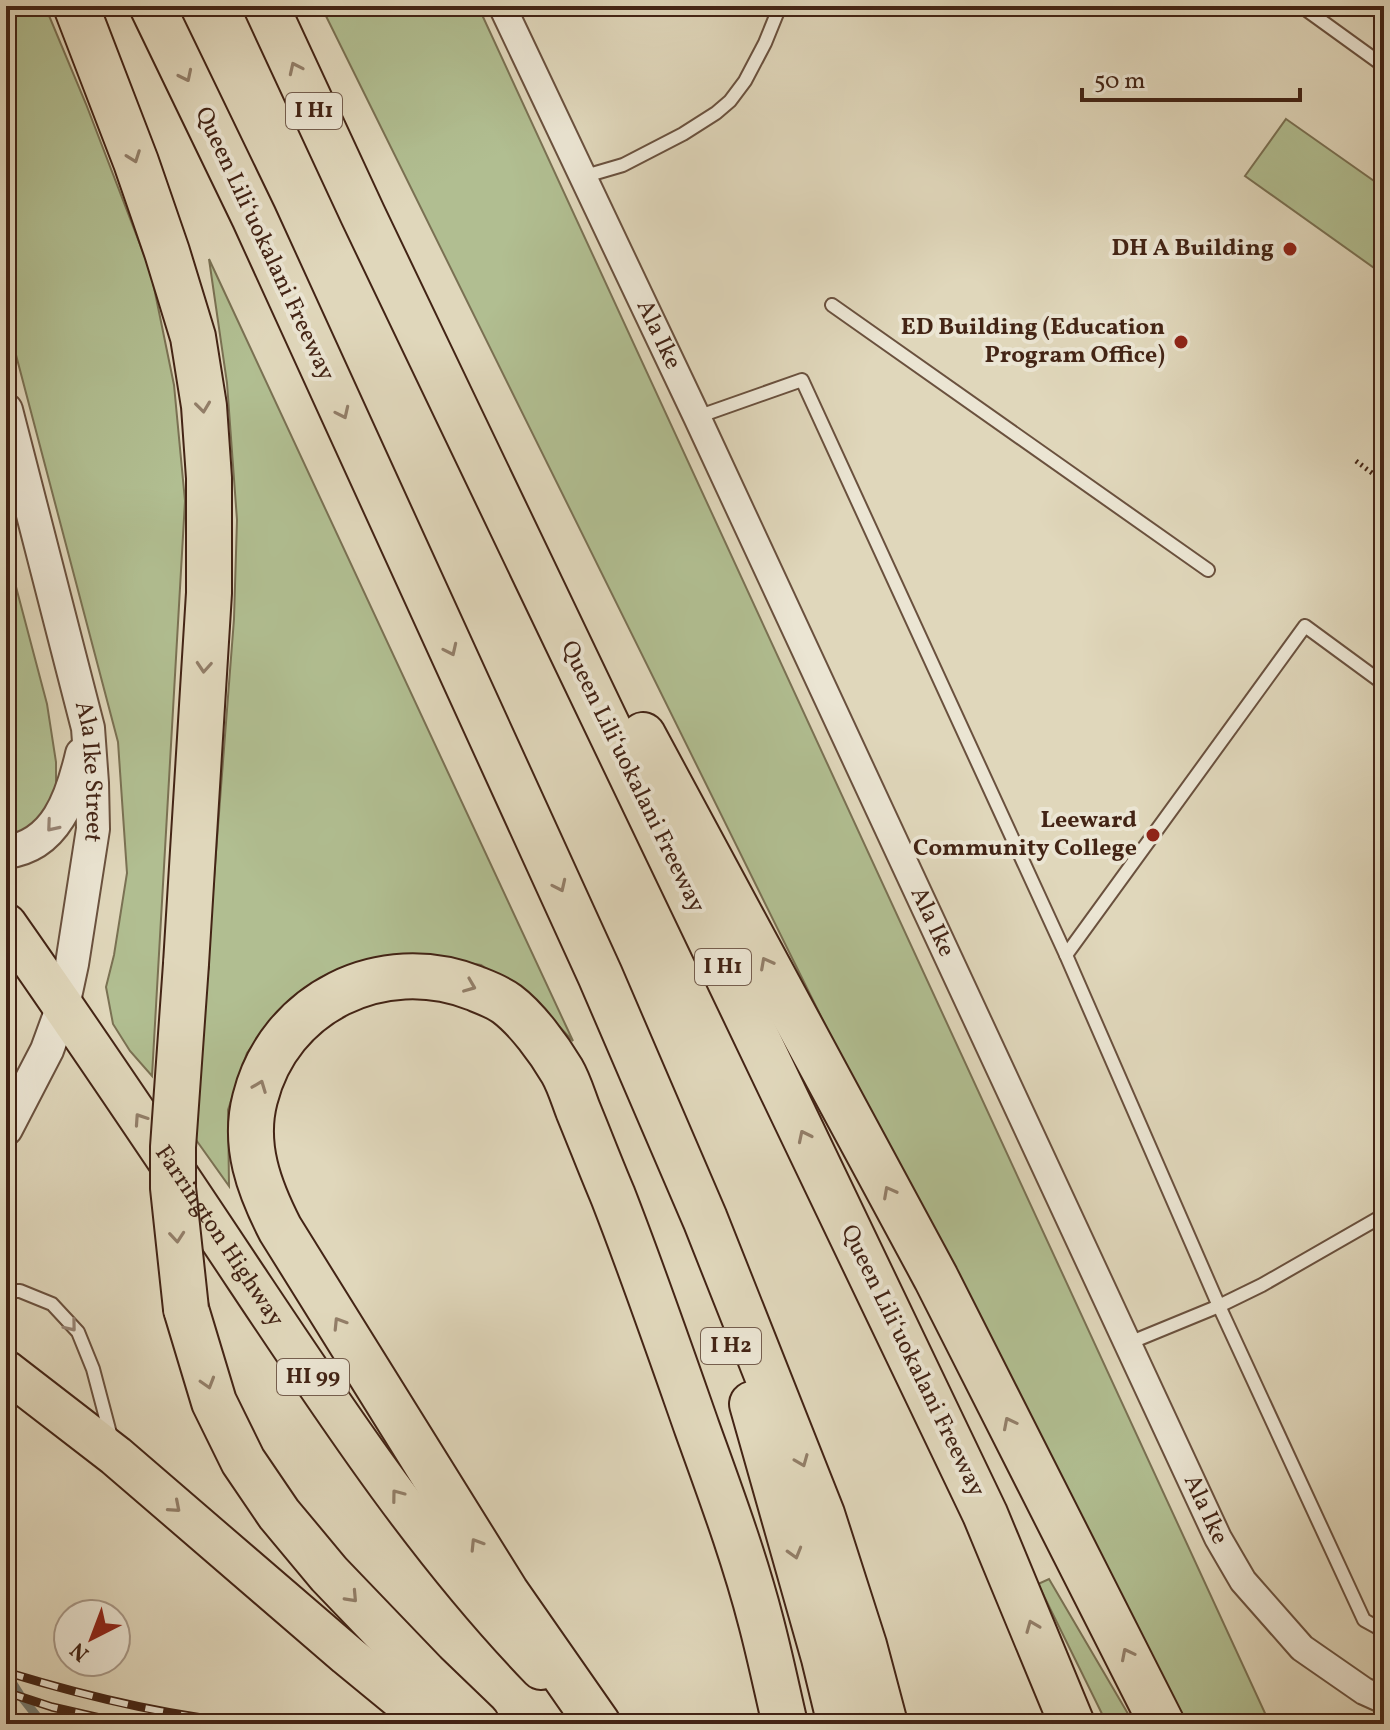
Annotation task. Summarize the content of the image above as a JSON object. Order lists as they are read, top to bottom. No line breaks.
{"streets":{"highway":["I H1","Queen Liliʻuokalani Freeway","I H2"],"main road":["Farrington Highway","HI 99"],"street":["Ala Ike","Ala Ike Street"]},"crossings":[["Queen Liliʻuokalani Freeway","I H2"],["Ala Ike Street","Farrington Highway"]],"places":["DH A Building","ED Building (Education Program Office)","Leeward Community College"],"scale_bar":"50 m","north":"bottom left"}
